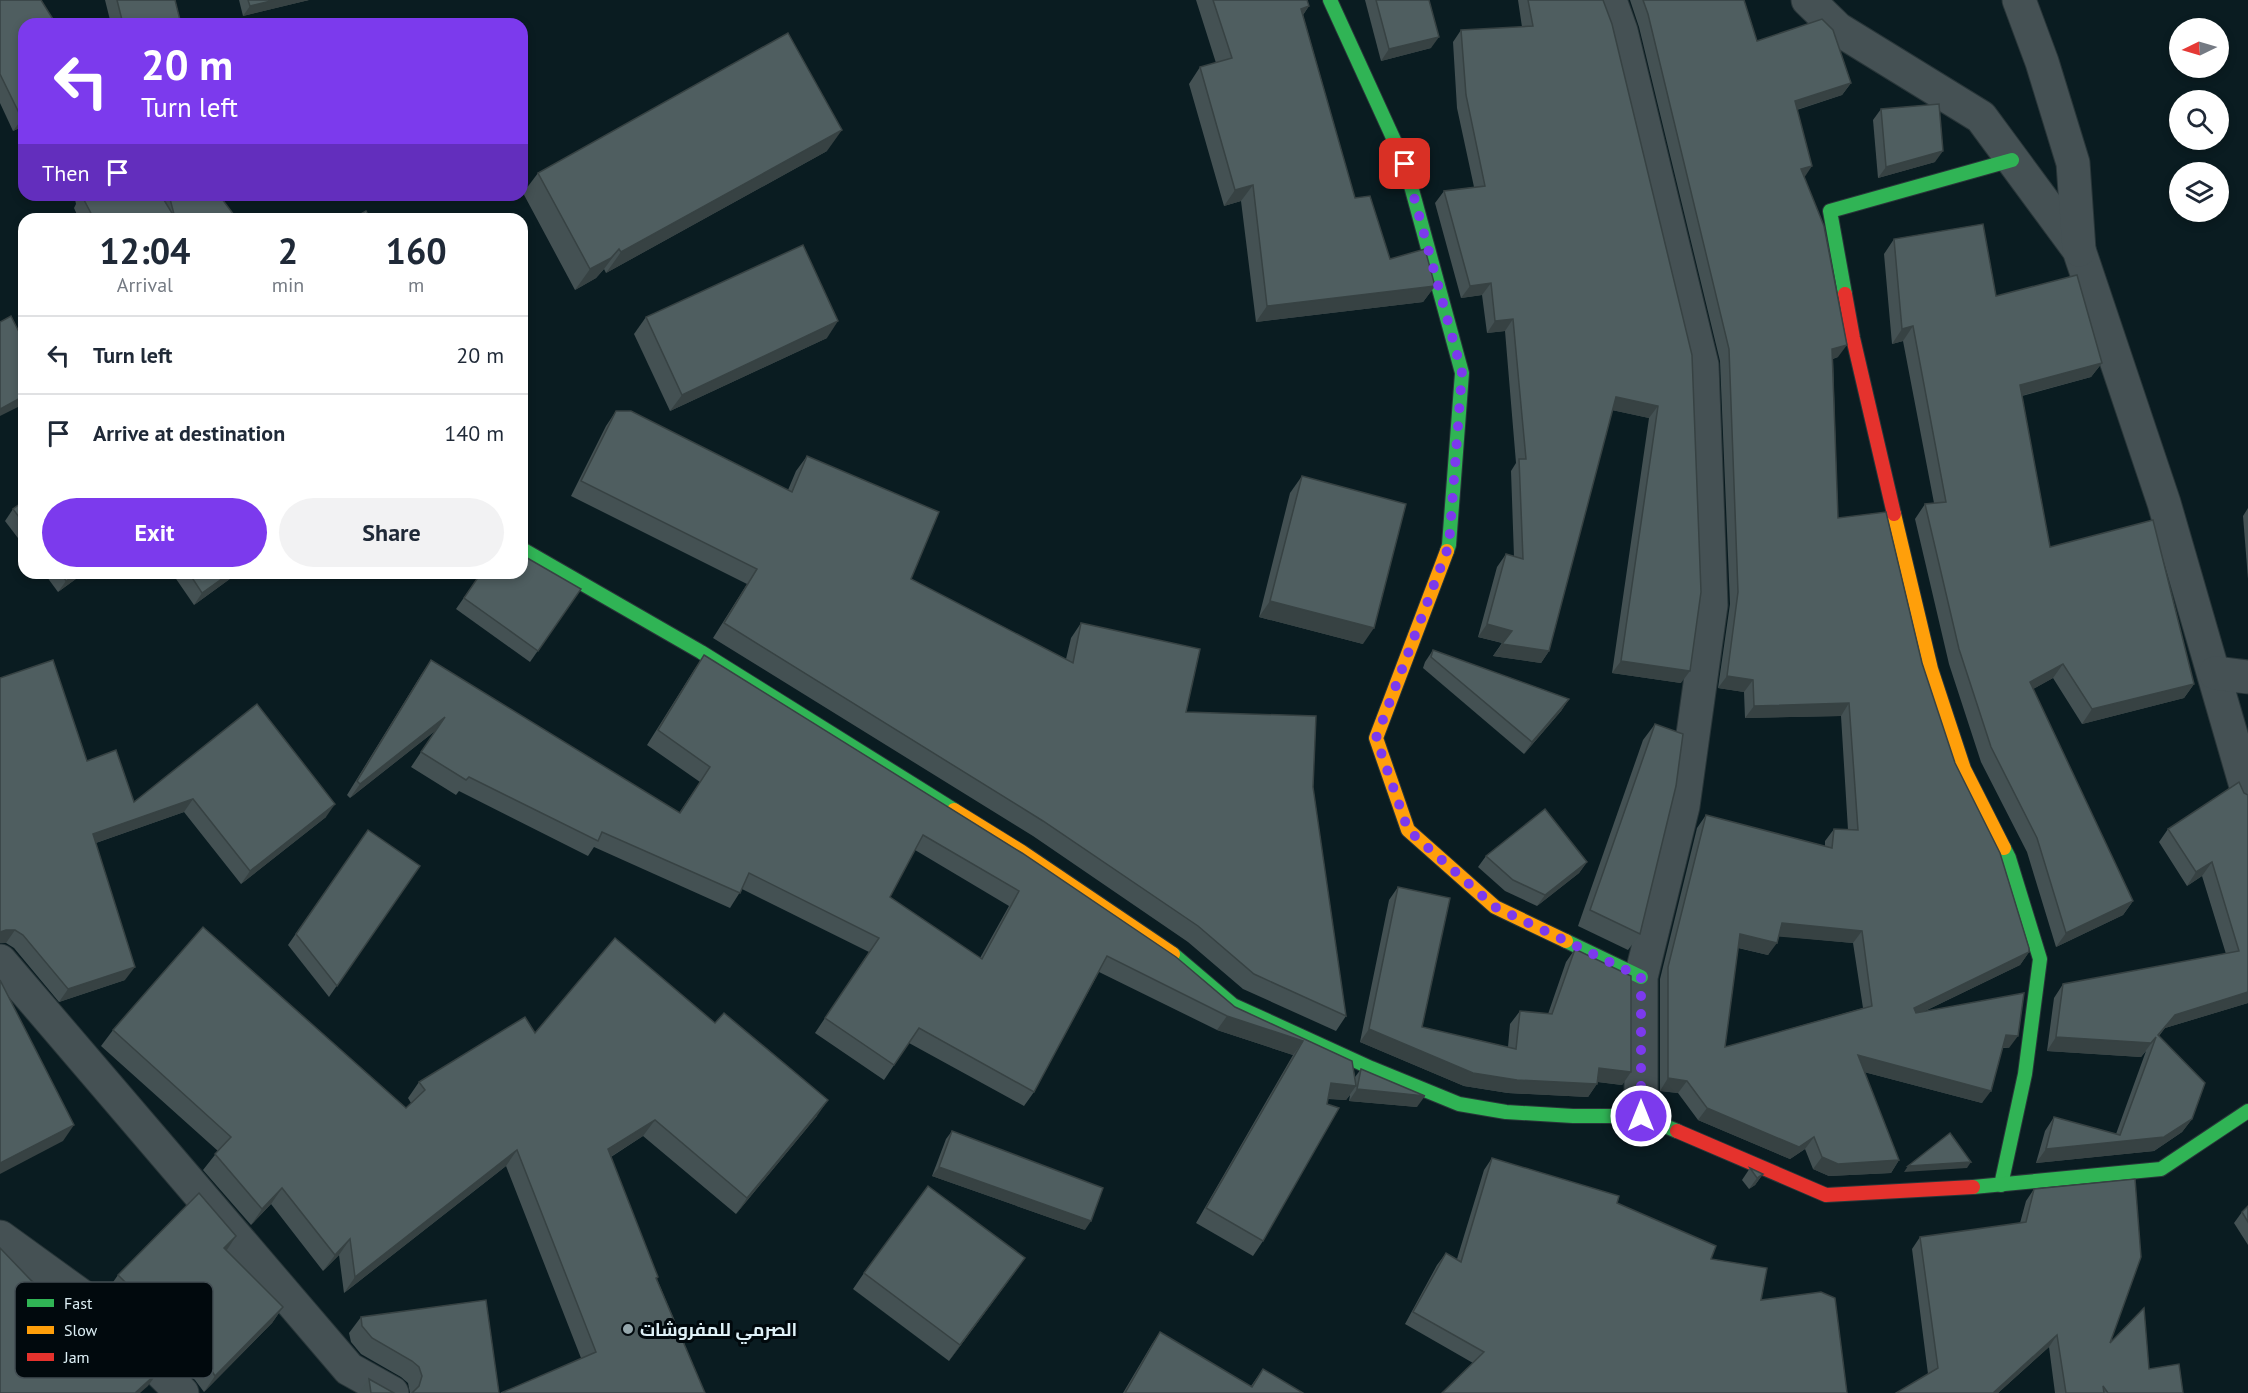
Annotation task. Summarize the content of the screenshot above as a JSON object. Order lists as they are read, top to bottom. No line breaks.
{"places":["الصرمي للمفروشات"],"legend":["Fast","Slow","Jam"],"north":"left","page":{"turn":["20 m","Turn left"],"then":"Then","eta":["12:04","Arrival","2","min","160","m"],"list":[{"name":"Turn left","value":"20 m"},{"name":"Arrive at destination","value":"140 m"}],"buttons":["Exit","Share"]}}
